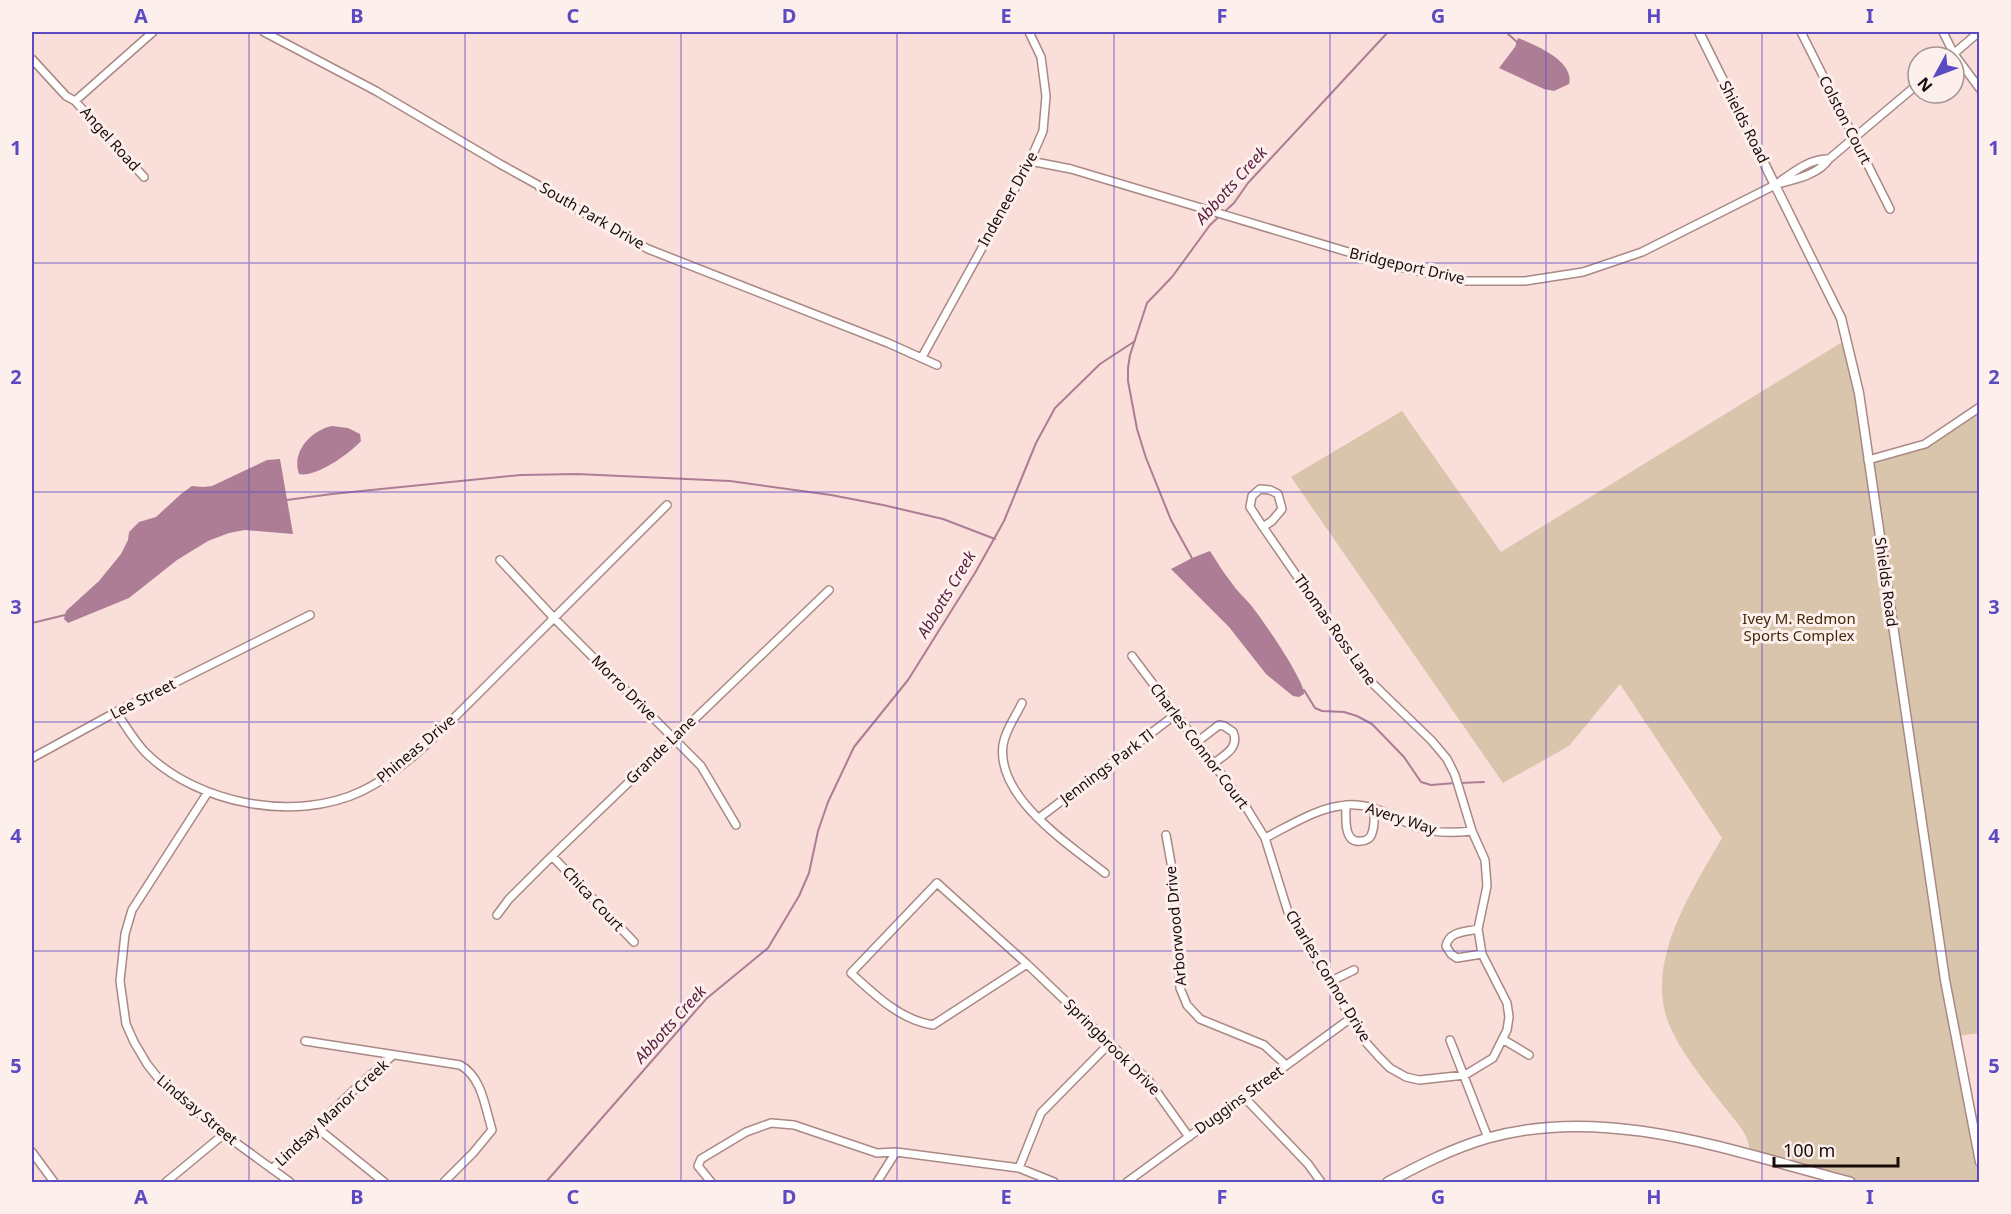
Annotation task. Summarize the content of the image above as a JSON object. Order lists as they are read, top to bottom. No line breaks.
{"streets":{"street":["Colston Court","Shields Road","Angel Road","Indeneer Drive","South Park Drive","Bridgeport Drive","Thomas Ross Lane","Morro Drive","Lee Street","Charles Connor Court","Phineas Drive","Grande Lane","Jennings Park Tl","Avery Way","Chica Court","Arborwood Drive","Charles Connor Drive","Springbrook Drive","Duggins Street","Lindsay Street","Lindsay Manor Creek"]},"crossings":[["Colston Court","Bridgeport Drive"],["Shields Road","Bridgeport Drive"],["Indeneer Drive","South Park Drive"],["Indeneer Drive","Bridgeport Drive"],["Thomas Ross Lane","Avery Way"],["Morro Drive","Phineas Drive"],["Morro Drive","Grande Lane"],["Lee Street","Phineas Drive"],["Charles Connor Court","Jennings Park Tl"],["Charles Connor Court","Avery Way"],["Charles Connor Court","Charles Connor Drive"],["Phineas Drive","Lindsay Street"],["Grande Lane","Chica Court"],["Avery Way","Charles Connor Drive"],["Arborwood Drive","Duggins Street"],["Charles Connor Drive","Duggins Street"],["Springbrook Drive","Duggins Street"],["Lindsay Street","Lindsay Manor Creek"]],"water":["Abbotts Creek"],"parks":["Ivey M. Redmon Sports Complex"],"scale_bar":"100 m","north":"bottom left","grid":{"columns":["A","B","C","D","E","F","G","H","I"],"rows":["1","2","3","4","5"]}}
